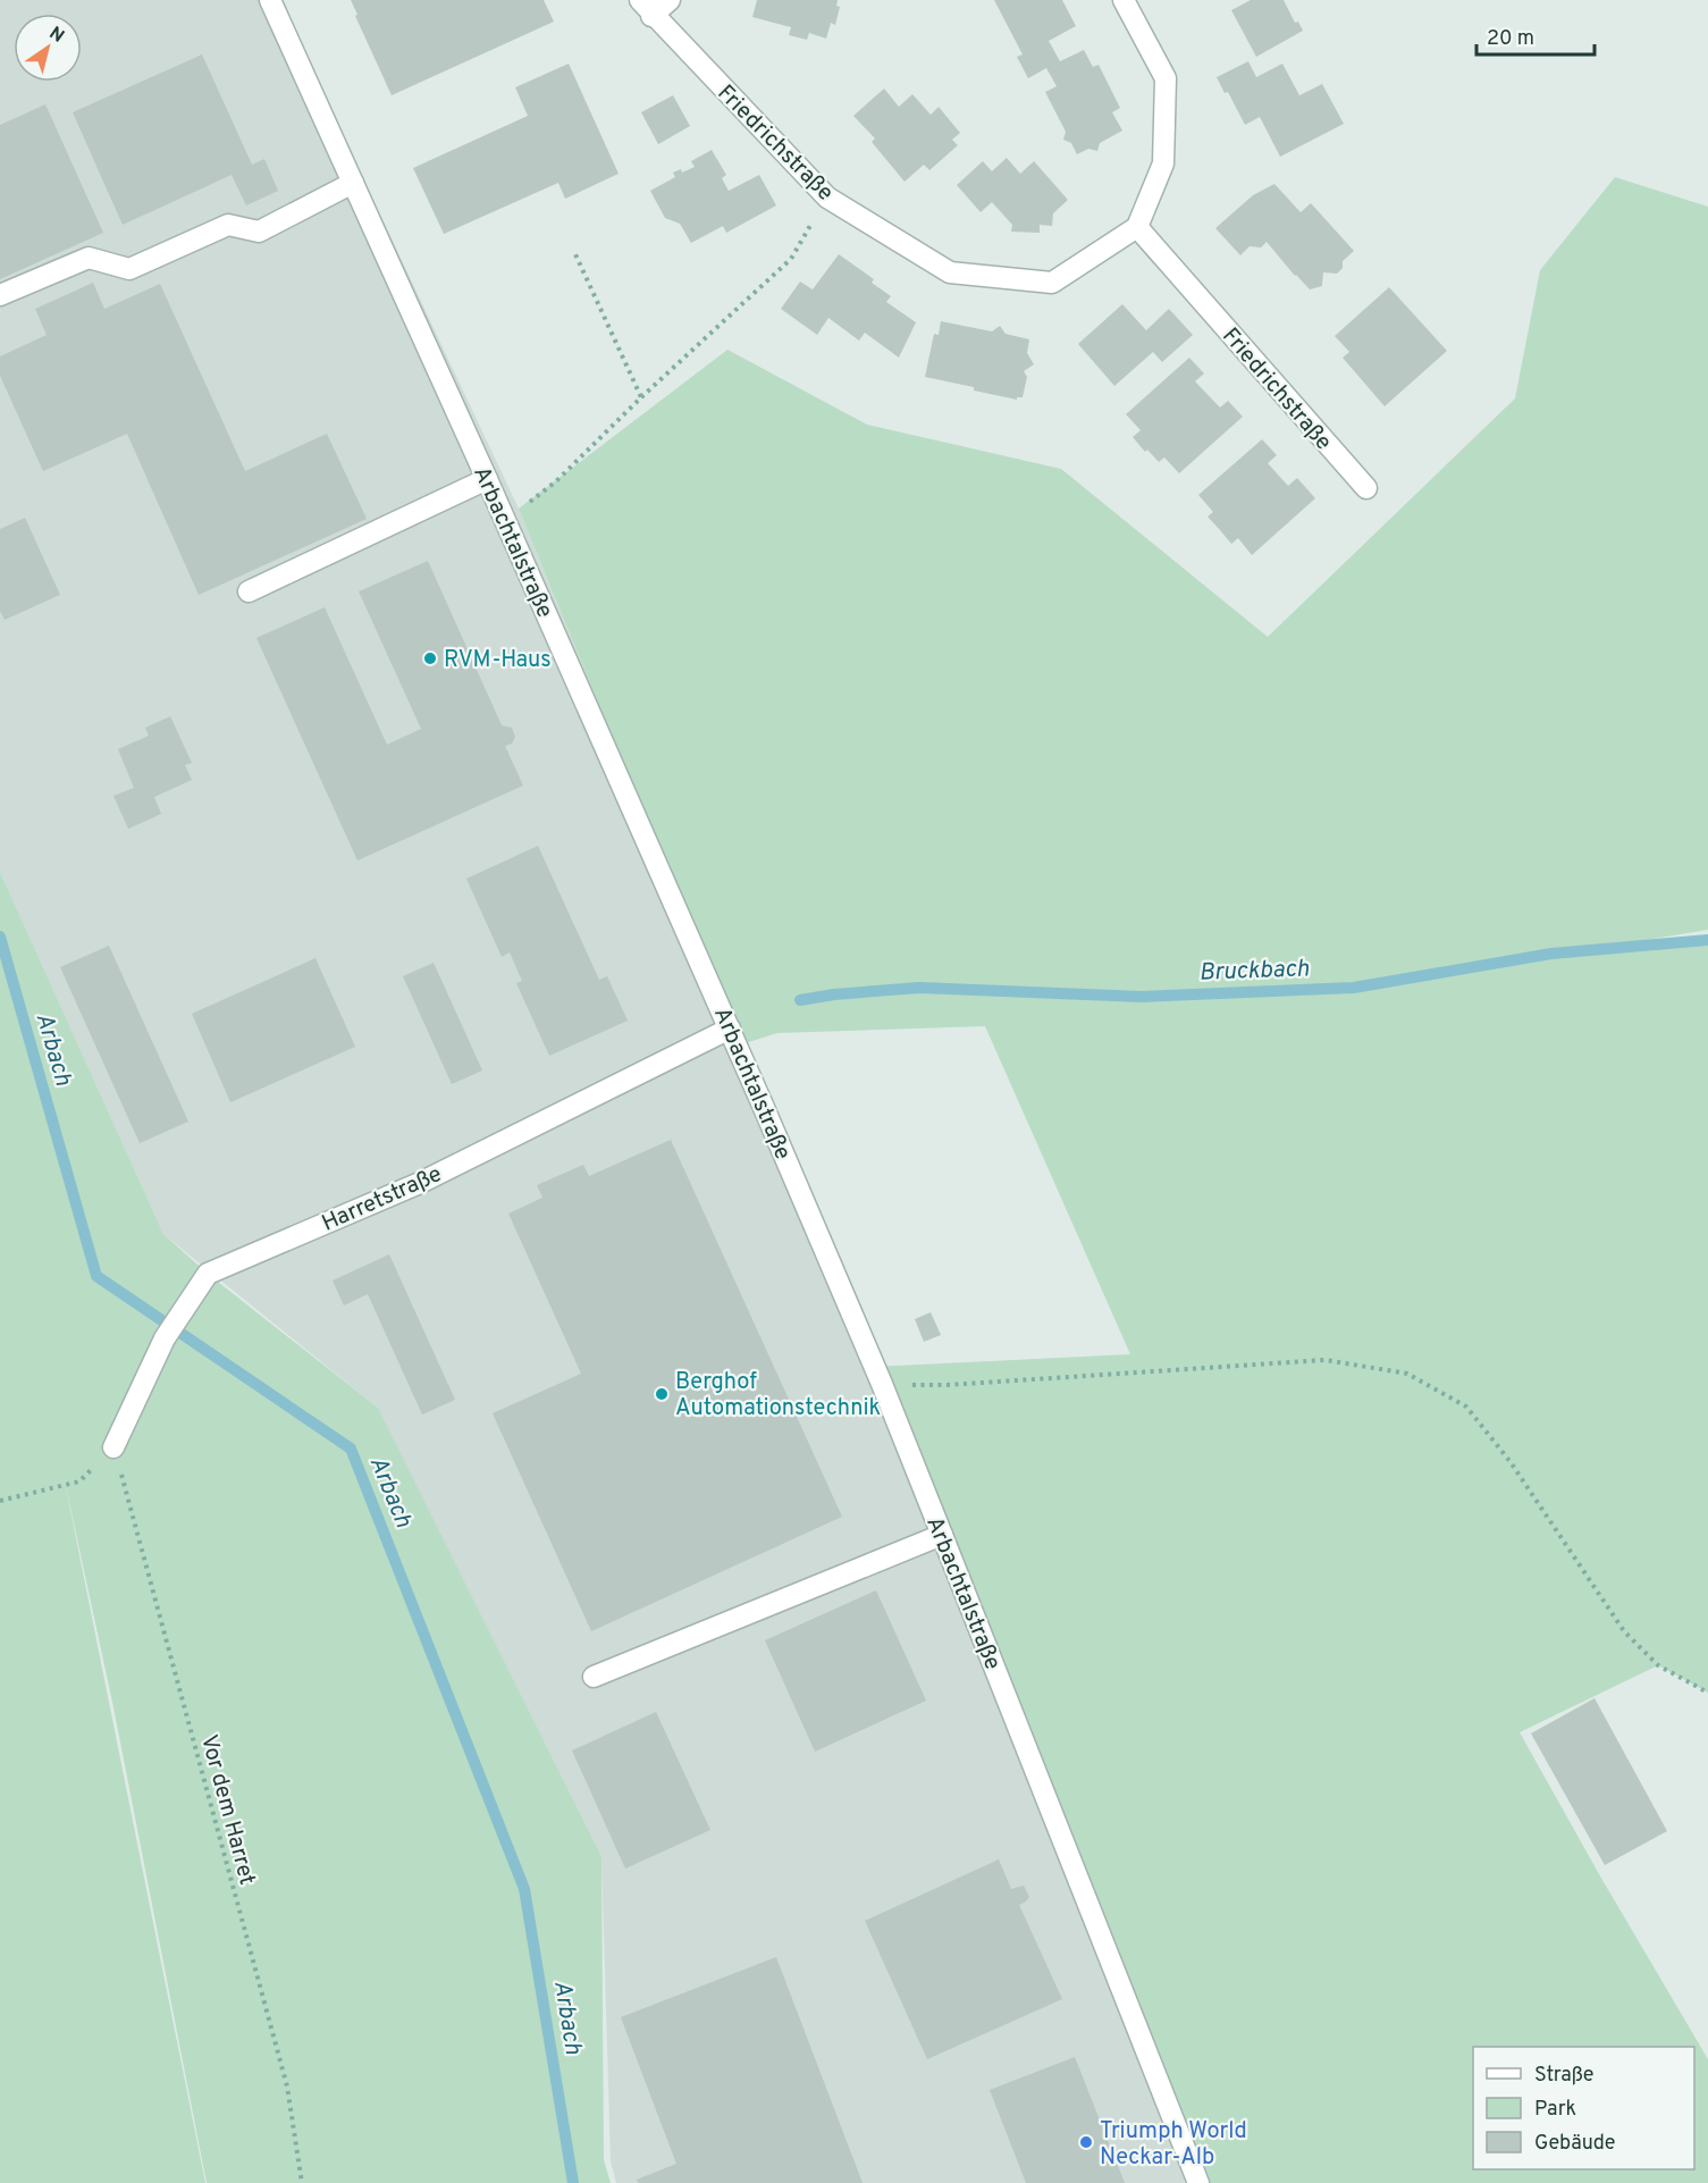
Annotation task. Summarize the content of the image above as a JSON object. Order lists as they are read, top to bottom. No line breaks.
{"streets":{"street":["Friedrichstraße","Arbachtalstraße","Harretstraße"],"path":["Vor dem Harret"]},"crossings":[["Arbachtalstraße","Harretstraße"],["Harretstraße","Vor dem Harret"]],"water":["Bruckbach","Arbach"],"places":["RVM-Haus","Berghof Automationstechnik","Triumph World Neckar-Alb"],"legend":["Straße","Park","Gebäude"],"scale_bar":"20 m","north":"top right"}
